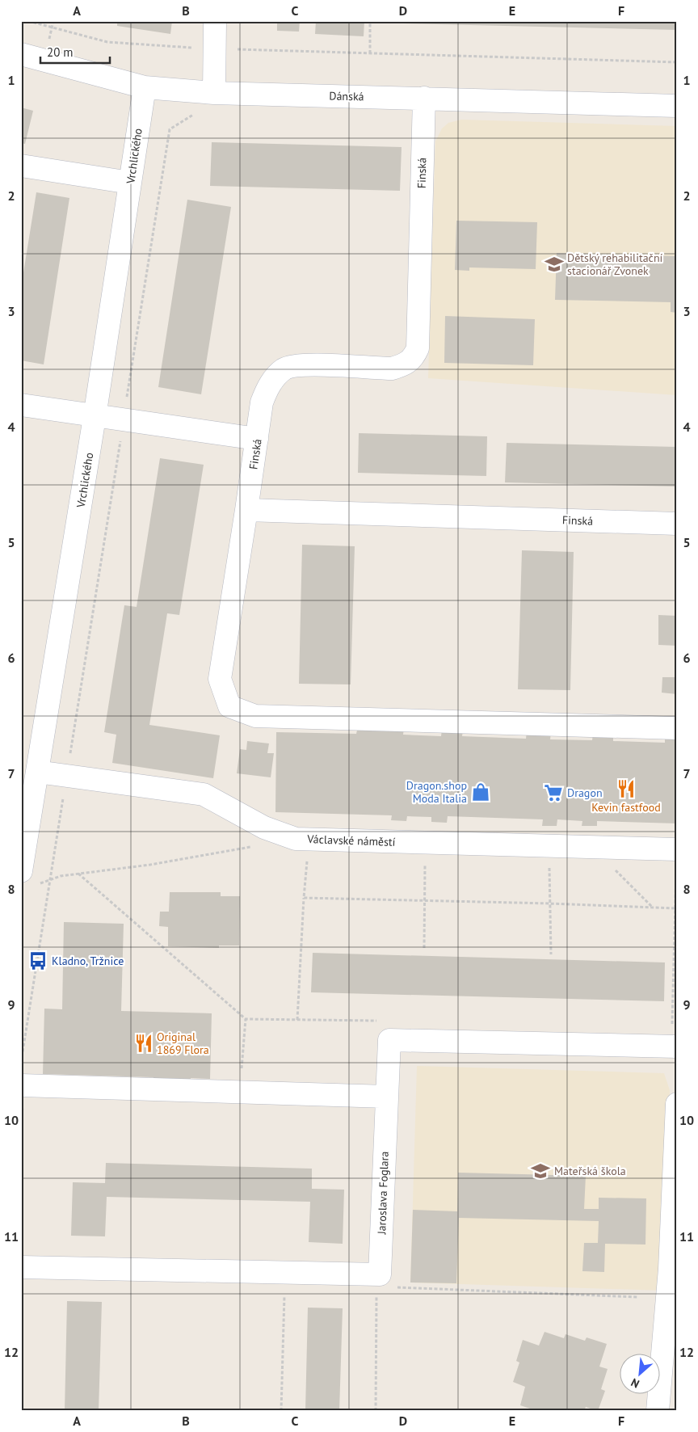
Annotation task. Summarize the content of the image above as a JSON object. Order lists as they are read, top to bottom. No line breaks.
{"streets":{"street":["Dánská","Vrchlického","Finská","Václavské náměstí","Jaroslava Foglara"]},"crossings":[["Dánská","Vrchlického"],["Dánská","Finská"],["Vrchlického","Václavské náměstí"]],"places":{"school or university":["Dětský rehabilitační stacionář Zvonek","Mateřská škola"],"restaurant":["Kevin fastfood","Original 1869 Flora"],"shop":["Dragon.shop Moda Italia"],"supermarket":["Dragon"],"bus stop":["Kladno, Tržnice"]},"scale_bar":"20 m","north":"bottom left","grid":{"columns":["A","B","C","D","E","F"],"rows":["1","2","3","4","5","6","7","8","9","10","11","12"]}}
